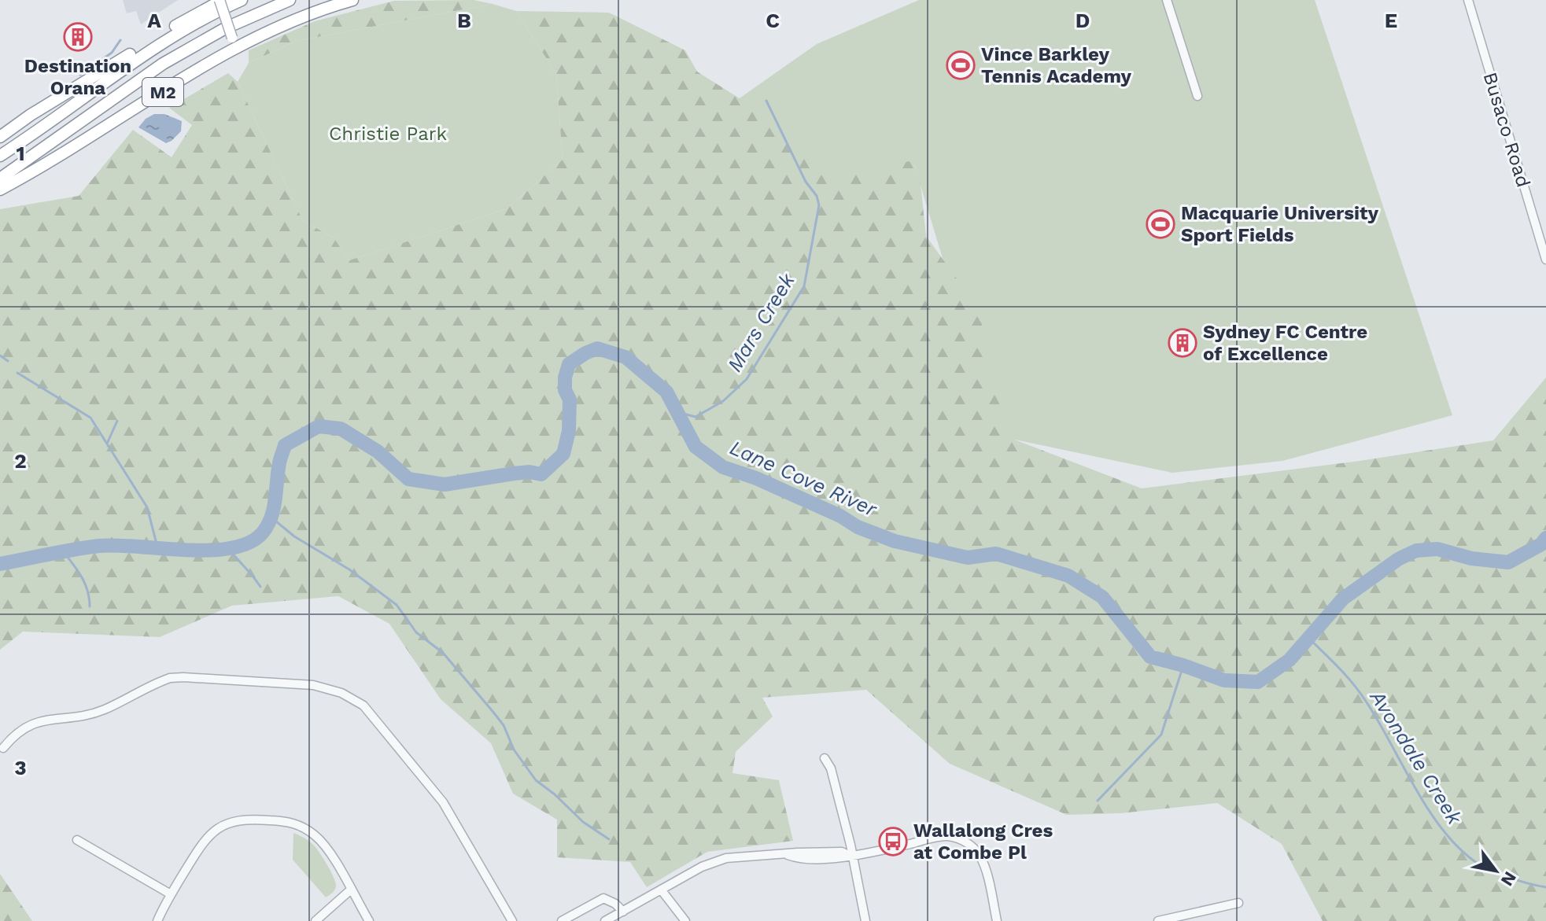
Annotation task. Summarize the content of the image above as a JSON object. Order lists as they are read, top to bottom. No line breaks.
{"streets":{"highway":["M2"],"street":["Busaco Road"]},"water":["Mars Creek","Lane Cove River","Avondale Creek"],"parks":["Christie Park"],"places":{"building":["Destination Orana","Sydney FC Centre of Excellence"],"sports":["Vince Barkley Tennis Academy","Macquarie University Sport Fields"],"bus stop":["Wallalong Cres at Combe Pl"]},"north":"bottom right","grid":{"columns":["A","B","C","D","E"],"rows":["1","2","3"]}}
